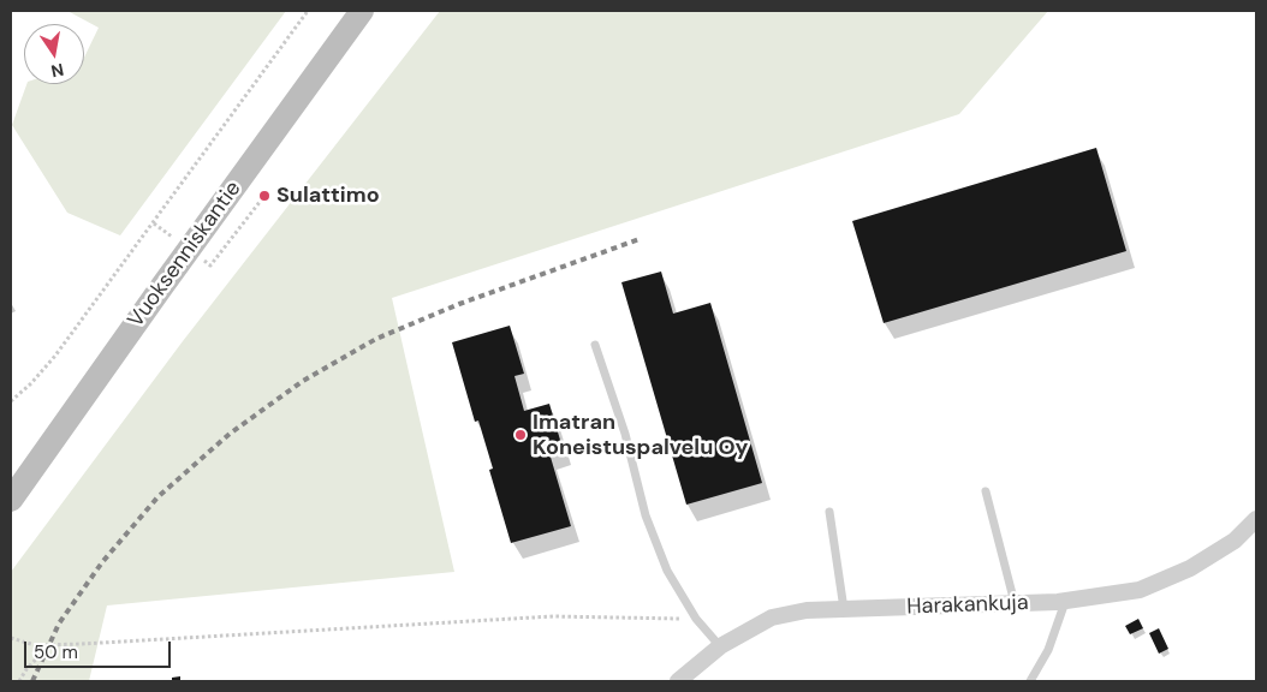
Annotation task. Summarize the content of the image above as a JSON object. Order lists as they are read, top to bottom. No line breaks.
{"streets":{"street":["Vuoksenniskantie","Harakankuja"]},"places":["Sulattimo","Imatran Koneistuspalvelu Oy"],"scale_bar":"50 m","north":"bottom"}
